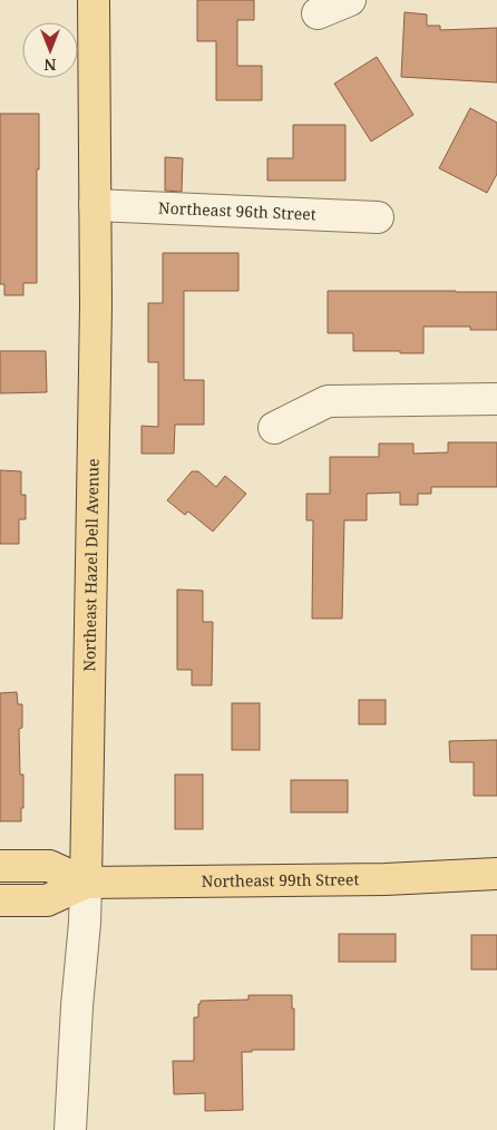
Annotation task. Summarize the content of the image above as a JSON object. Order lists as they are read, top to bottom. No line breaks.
{"streets":{"main road":["Northeast Hazel Dell Avenue","Northeast 99th Street"],"street":["Northeast 96th Street"]},"crossings":[["Northeast 96th Street","Northeast Hazel Dell Avenue"],["Northeast Hazel Dell Avenue","Northeast 99th Street"]],"north":"bottom"}
